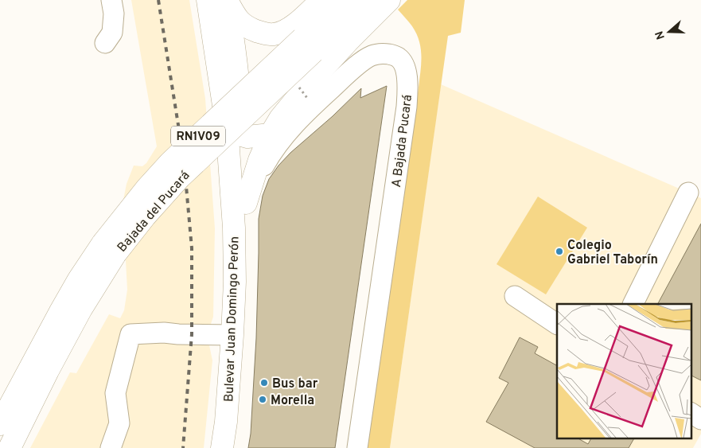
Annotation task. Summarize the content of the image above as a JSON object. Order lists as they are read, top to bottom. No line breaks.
{"streets":{"main road":["RN1V09","Bajada del Pucará","Bulevar Juan Domingo Perón"],"lane":["A Bajada Pucará"]},"crossings":[["A Bajada Pucará","Bulevar Juan Domingo Perón"]],"places":["Colegio Gabriel Taborín","Bus bar","Morella"],"north":"left"}
